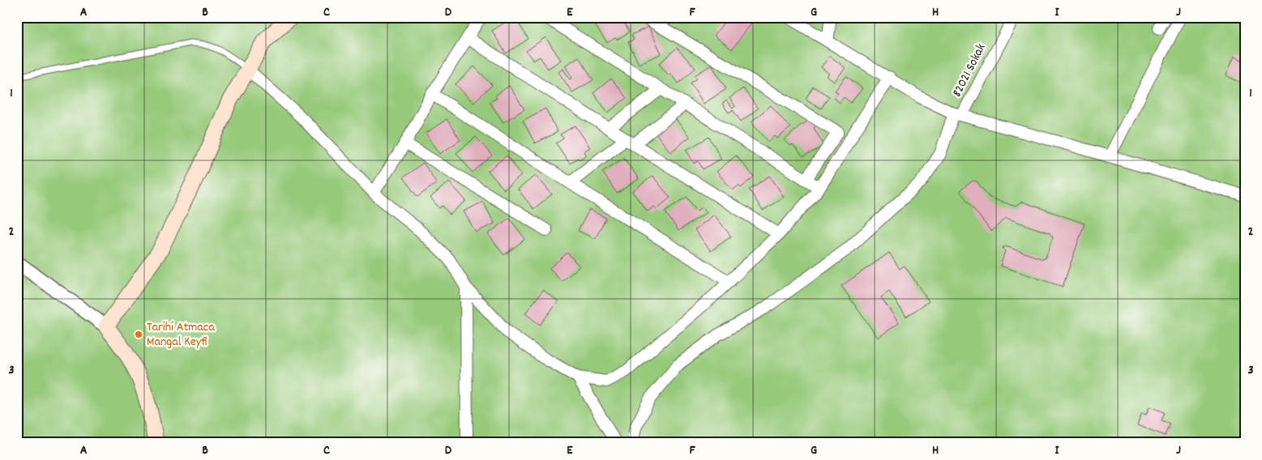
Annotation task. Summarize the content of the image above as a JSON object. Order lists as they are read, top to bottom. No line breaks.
{"streets":{"street":["82021 Sokak"]},"places":["Tarihi Atmaca Mangal Keyfi"],"grid":{"columns":["A","B","C","D","E","F","G","H","I","J"],"rows":["1","2","3"]}}
